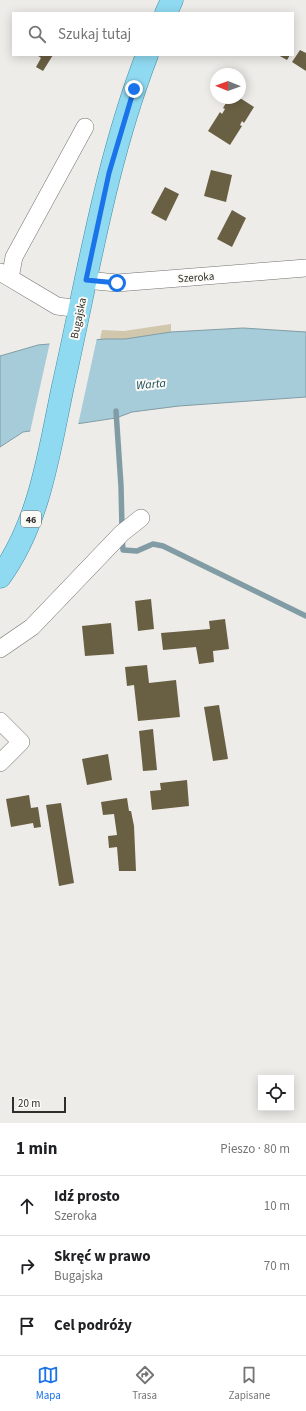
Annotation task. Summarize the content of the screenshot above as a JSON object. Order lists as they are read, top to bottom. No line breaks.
{"streets":{"main road":["Bugajska","46"],"street":["Szeroka"]},"crossings":[["Szeroka","Bugajska"]],"water":["Warta"],"scale_bar":"20 m","north":"left","page":{"search":"Szukaj tutaj","scale":"20 m","heading":["1 min","Pieszo · 80 m"],"list":[["Idź prosto","Szeroka","10 m"],["Skręć w prawo","Bugajska","70 m"],"Cel podróży"],"nav":["Mapa","Trasa","Zapisane"]}}
